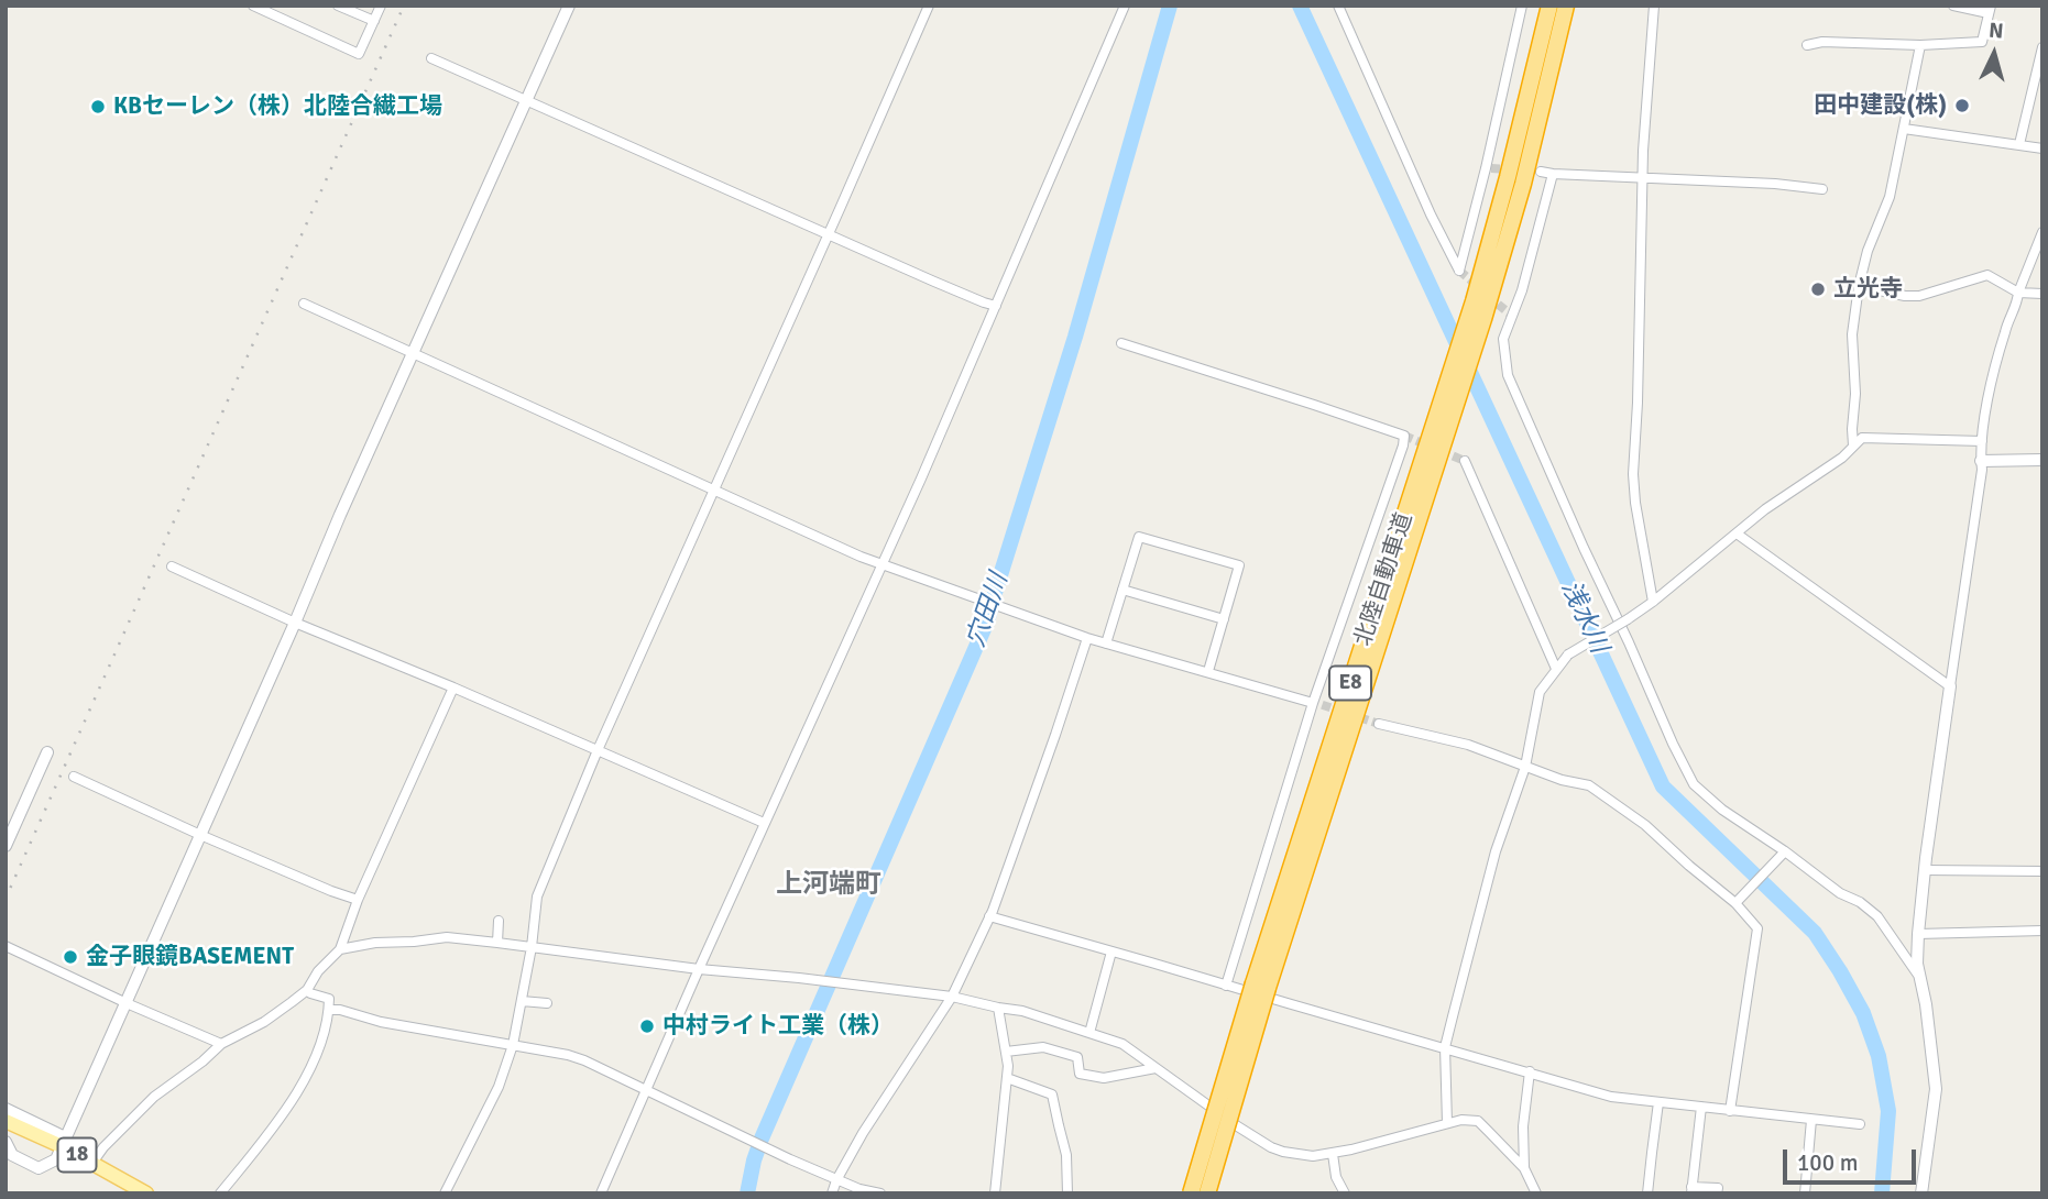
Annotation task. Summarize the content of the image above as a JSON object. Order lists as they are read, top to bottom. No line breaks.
{"streets":{"highway":["北陸自動車道","E8"],"main road":["18"]},"districts":["上河端町"],"water":["穴田川","浅水川"],"places":["田中建設(株)","KBセーレン（株）北陸合繊工場","立光寺","金子眼鏡BASEMENT","中村ライト工業（株）"],"scale_bar":"100 m","north":"top"}
